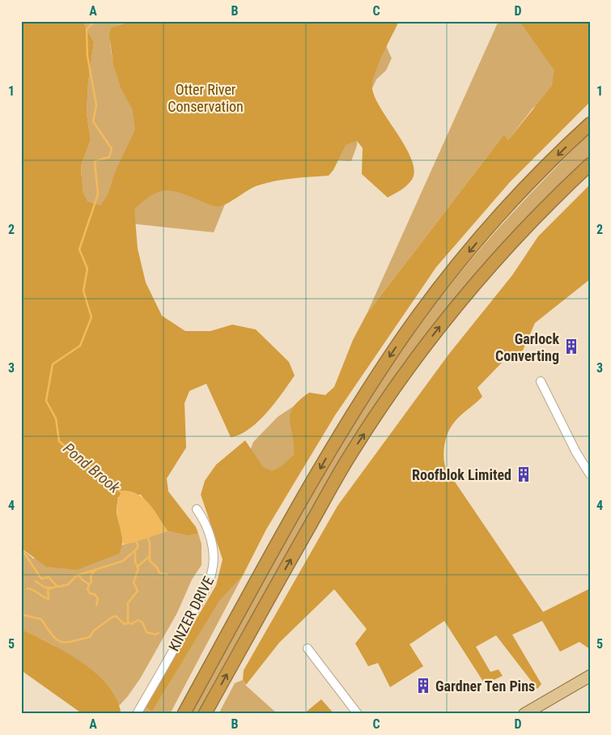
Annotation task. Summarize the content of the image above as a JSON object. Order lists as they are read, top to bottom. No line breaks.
{"streets":{"street":["KINZER DRIVE"]},"water":["Pond Brook"],"parks":["Otter River Conservation"],"places":{"building":["Garlock Converting","Roofblok Limited","Gardner Ten Pins"]},"grid":{"columns":["A","B","C","D"],"rows":["1","2","3","4","5"]}}
